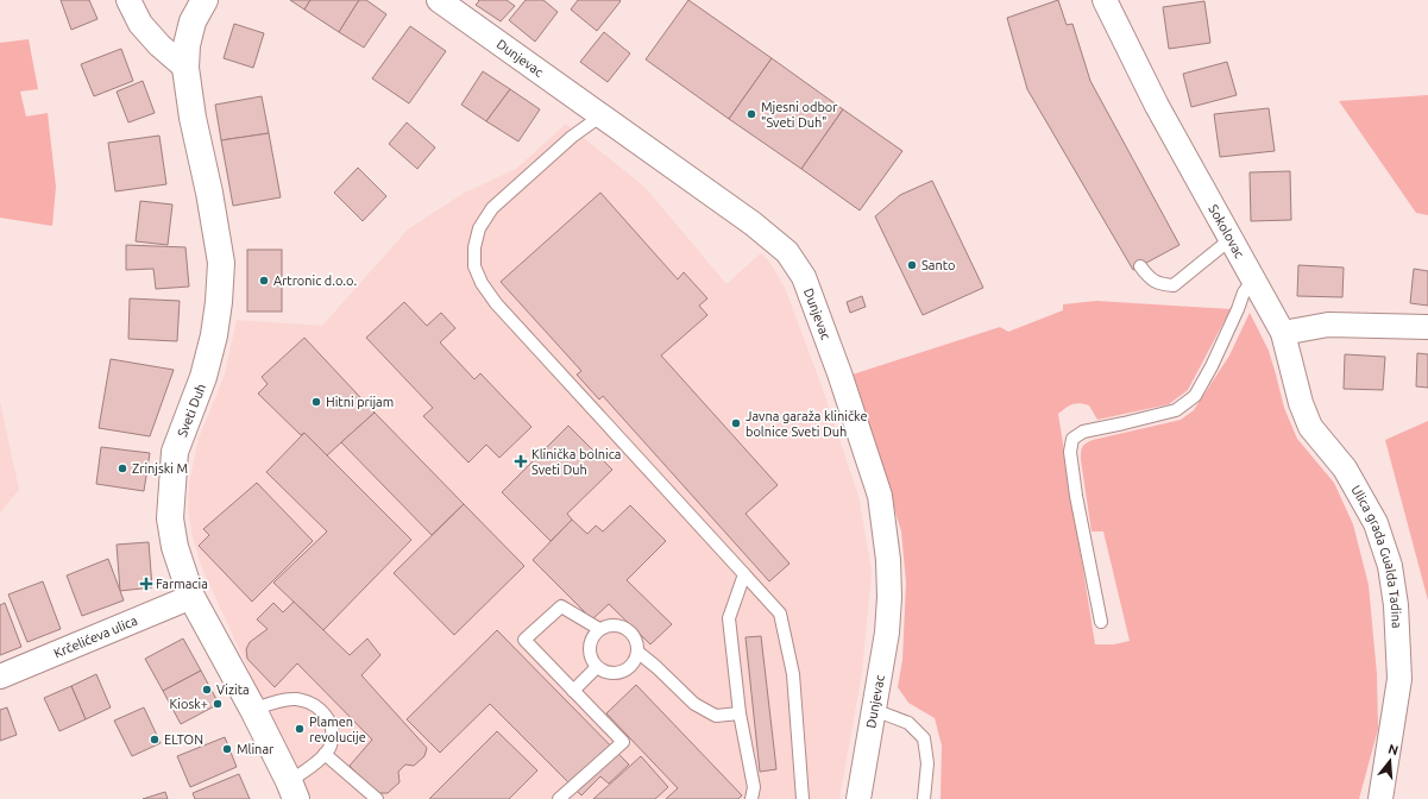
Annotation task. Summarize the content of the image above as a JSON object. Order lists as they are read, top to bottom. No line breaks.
{"streets":{"main road":["Sveti Duh"],"street":["Dunjevac","Sokolovac","Ulica grada Gualda Tadina","Krčelićeva ulica"]},"crossings":[["Sokolovac","Ulica grada Gualda Tadina"],["Sveti Duh","Krčelićeva ulica"]],"places":{"other":["Mjesni odbor \"Sveti Duh\"","Santo","Artronic d.o.o.","Hitni prijam","Javna garaža kliničke bolnice Sveti Duh","Zrinjski M","Vizita","Kiosk+","Plamen revolucije","ELTON","Mlinar"],"health":["Klinička bolnica Sveti Duh","Farmacia"]},"north":"top"}
